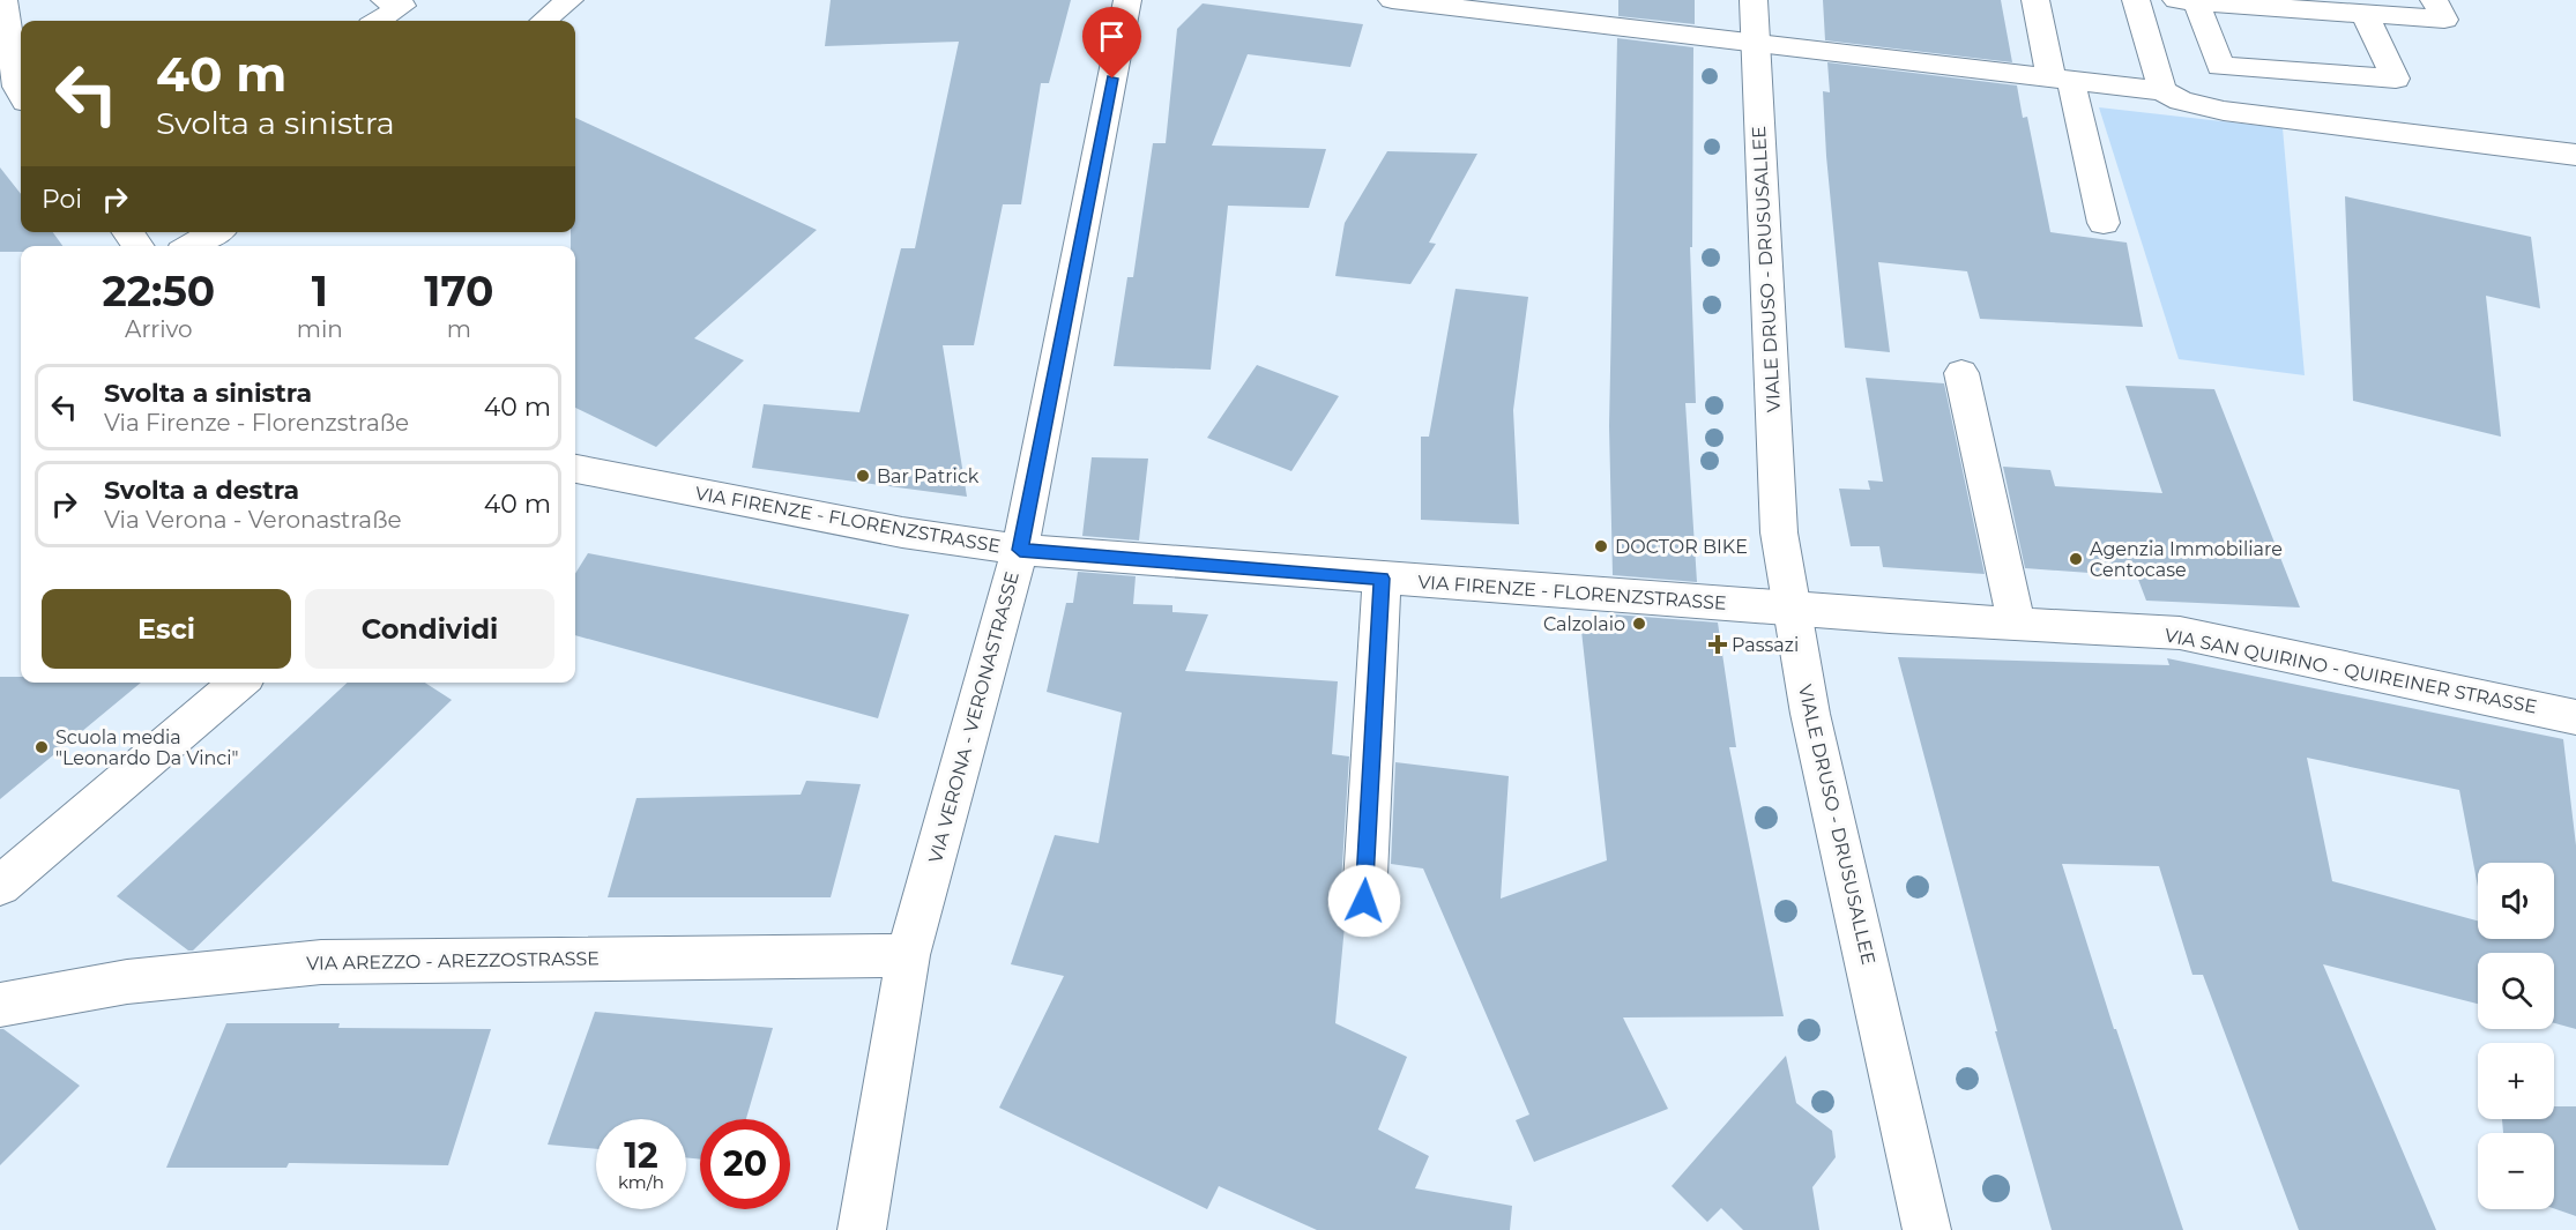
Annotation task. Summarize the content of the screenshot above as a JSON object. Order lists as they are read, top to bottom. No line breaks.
{"streets":{"street":["VIALE DRUSO - DRUSUSALLEE","VIA FIRENZE - FLORENZSTRASSE","VIA SAN QUIRINO - QUIREINER STRASSE","VIA VERONA - VERONASTRASSE","VIA AREZZO - AREZZOSTRASSE"]},"crossings":[["VIALE DRUSO - DRUSUSALLEE","VIA FIRENZE - FLORENZSTRASSE"],["VIALE DRUSO - DRUSUSALLEE","VIA SAN QUIRINO - QUIREINER STRASSE"],["VIA FIRENZE - FLORENZSTRASSE","VIA SAN QUIRINO - QUIREINER STRASSE"],["VIA FIRENZE - FLORENZSTRASSE","VIA VERONA - VERONASTRASSE"],["VIA VERONA - VERONASTRASSE","VIA AREZZO - AREZZOSTRASSE"]],"places":{"other":["Bar Patrick","DOCTOR BIKE","Agenzia Immobiliare Centocase","Calzolaio","Scuola media \"Leonardo Da Vinci\""],"health":["Passazi"]},"page":{"turn":["40 m","Svolta a sinistra"],"then":"Poi","eta":["22:50","Arrivo","1","min","170","m"],"list":[{"name":"Svolta a sinistra","note":"Via Firenze - Florenzstraße","value":"40 m"},{"name":"Svolta a destra","note":"Via Verona - Veronastraße","value":"40 m"}],"buttons":["Esci","Condividi"],"map_buttons":["+","−"],"speed":"12 km/h","limit":"20"}}
